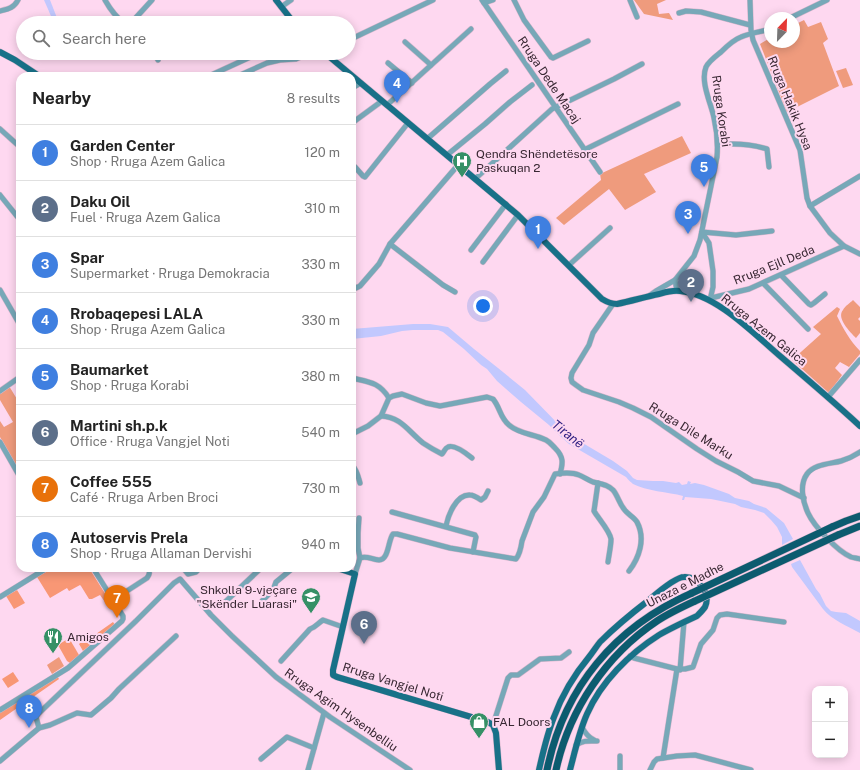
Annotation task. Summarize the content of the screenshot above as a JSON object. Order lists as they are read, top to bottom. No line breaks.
{"streets":{"highway":["Unaza e Madhe"],"main road":["Rruga Azem Galica","Rruga Vangjel Noti"],"street":["Rruga Dede Macaj","Rruga Hakik Hysa","Rruga Korabi","Rruga Ejll Deda","Rruga Dile Marku","Rruga Agim Hysenbelliu"]},"crossings":[["Rruga Hakik Hysa","Rruga Korabi"],["Rruga Hakik Hysa","Rruga Ejll Deda"],["Rruga Ejll Deda","Rruga Azem Galica"],["Rruga Azem Galica","Rruga Dile Marku"]],"water":["Tiranë"],"places":{"hospital":["Qendra Shëndetësore Paskuqan 2"],"school or university":["Shkolla 9-vjeçare \"Skënder Luarasi\""],"restaurant":["Amigos"],"shop":["FAL Doors"]},"north":"top right","page":{"search":"Search here","pins":["4","5","3","1","2","7","6","8"],"heading":["Nearby","8 results"],"list":[{"mark":"1","name":"Garden Center","note":"Shop · Rruga Azem Galica","value":"120 m"},{"mark":"2","name":"Daku Oil","note":"Fuel · Rruga Azem Galica","value":"310 m"},{"mark":"3","name":"Spar","note":"Supermarket · Rruga Demokracia","value":"330 m"},{"mark":"4","name":"Rrobaqepesi LALA","note":"Shop · Rruga Azem Galica","value":"330 m"},{"mark":"5","name":"Baumarket","note":"Shop · Rruga Korabi","value":"380 m"},{"mark":"6","name":"Martini sh.p.k","note":"Office · Rruga Vangjel Noti","value":"540 m"},{"mark":"7","name":"Coffee 555","note":"Café · Rruga Arben Broci","value":"730 m"},{"mark":"8","name":"Autoservis Prela","note":"Shop · Rruga Allaman Dervishi","value":"940 m"}],"map_buttons":["+","−"]}}
